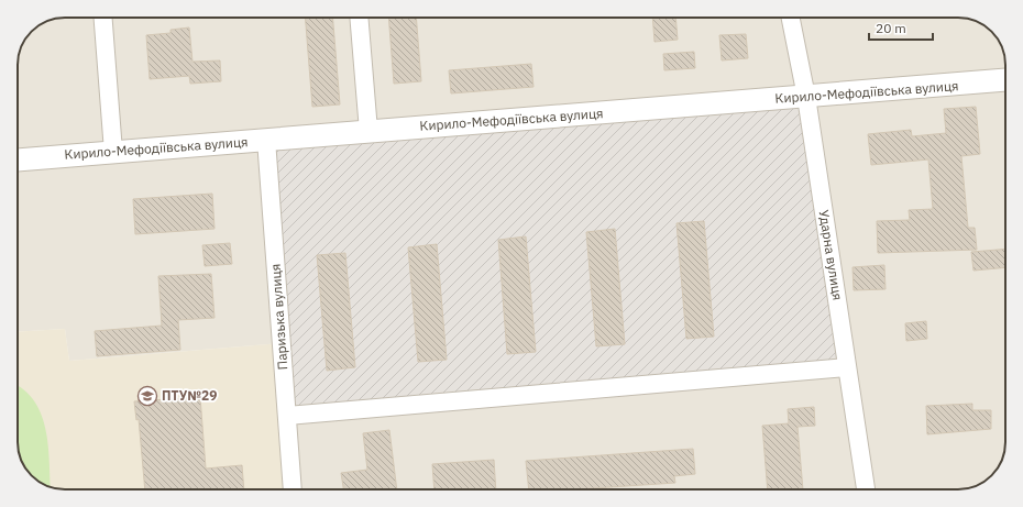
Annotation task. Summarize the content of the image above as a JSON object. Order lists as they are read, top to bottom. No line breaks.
{"streets":{"street":["Кирило-Мефодіївська вулиця","Ударна вулиця","Паризька вулиця"]},"crossings":[["Кирило-Мефодіївська вулиця","Ударна вулиця"],["Кирило-Мефодіївська вулиця","Паризька вулиця"]],"places":{"school or university":["ПТУ№29"]},"scale_bar":"20 m"}
